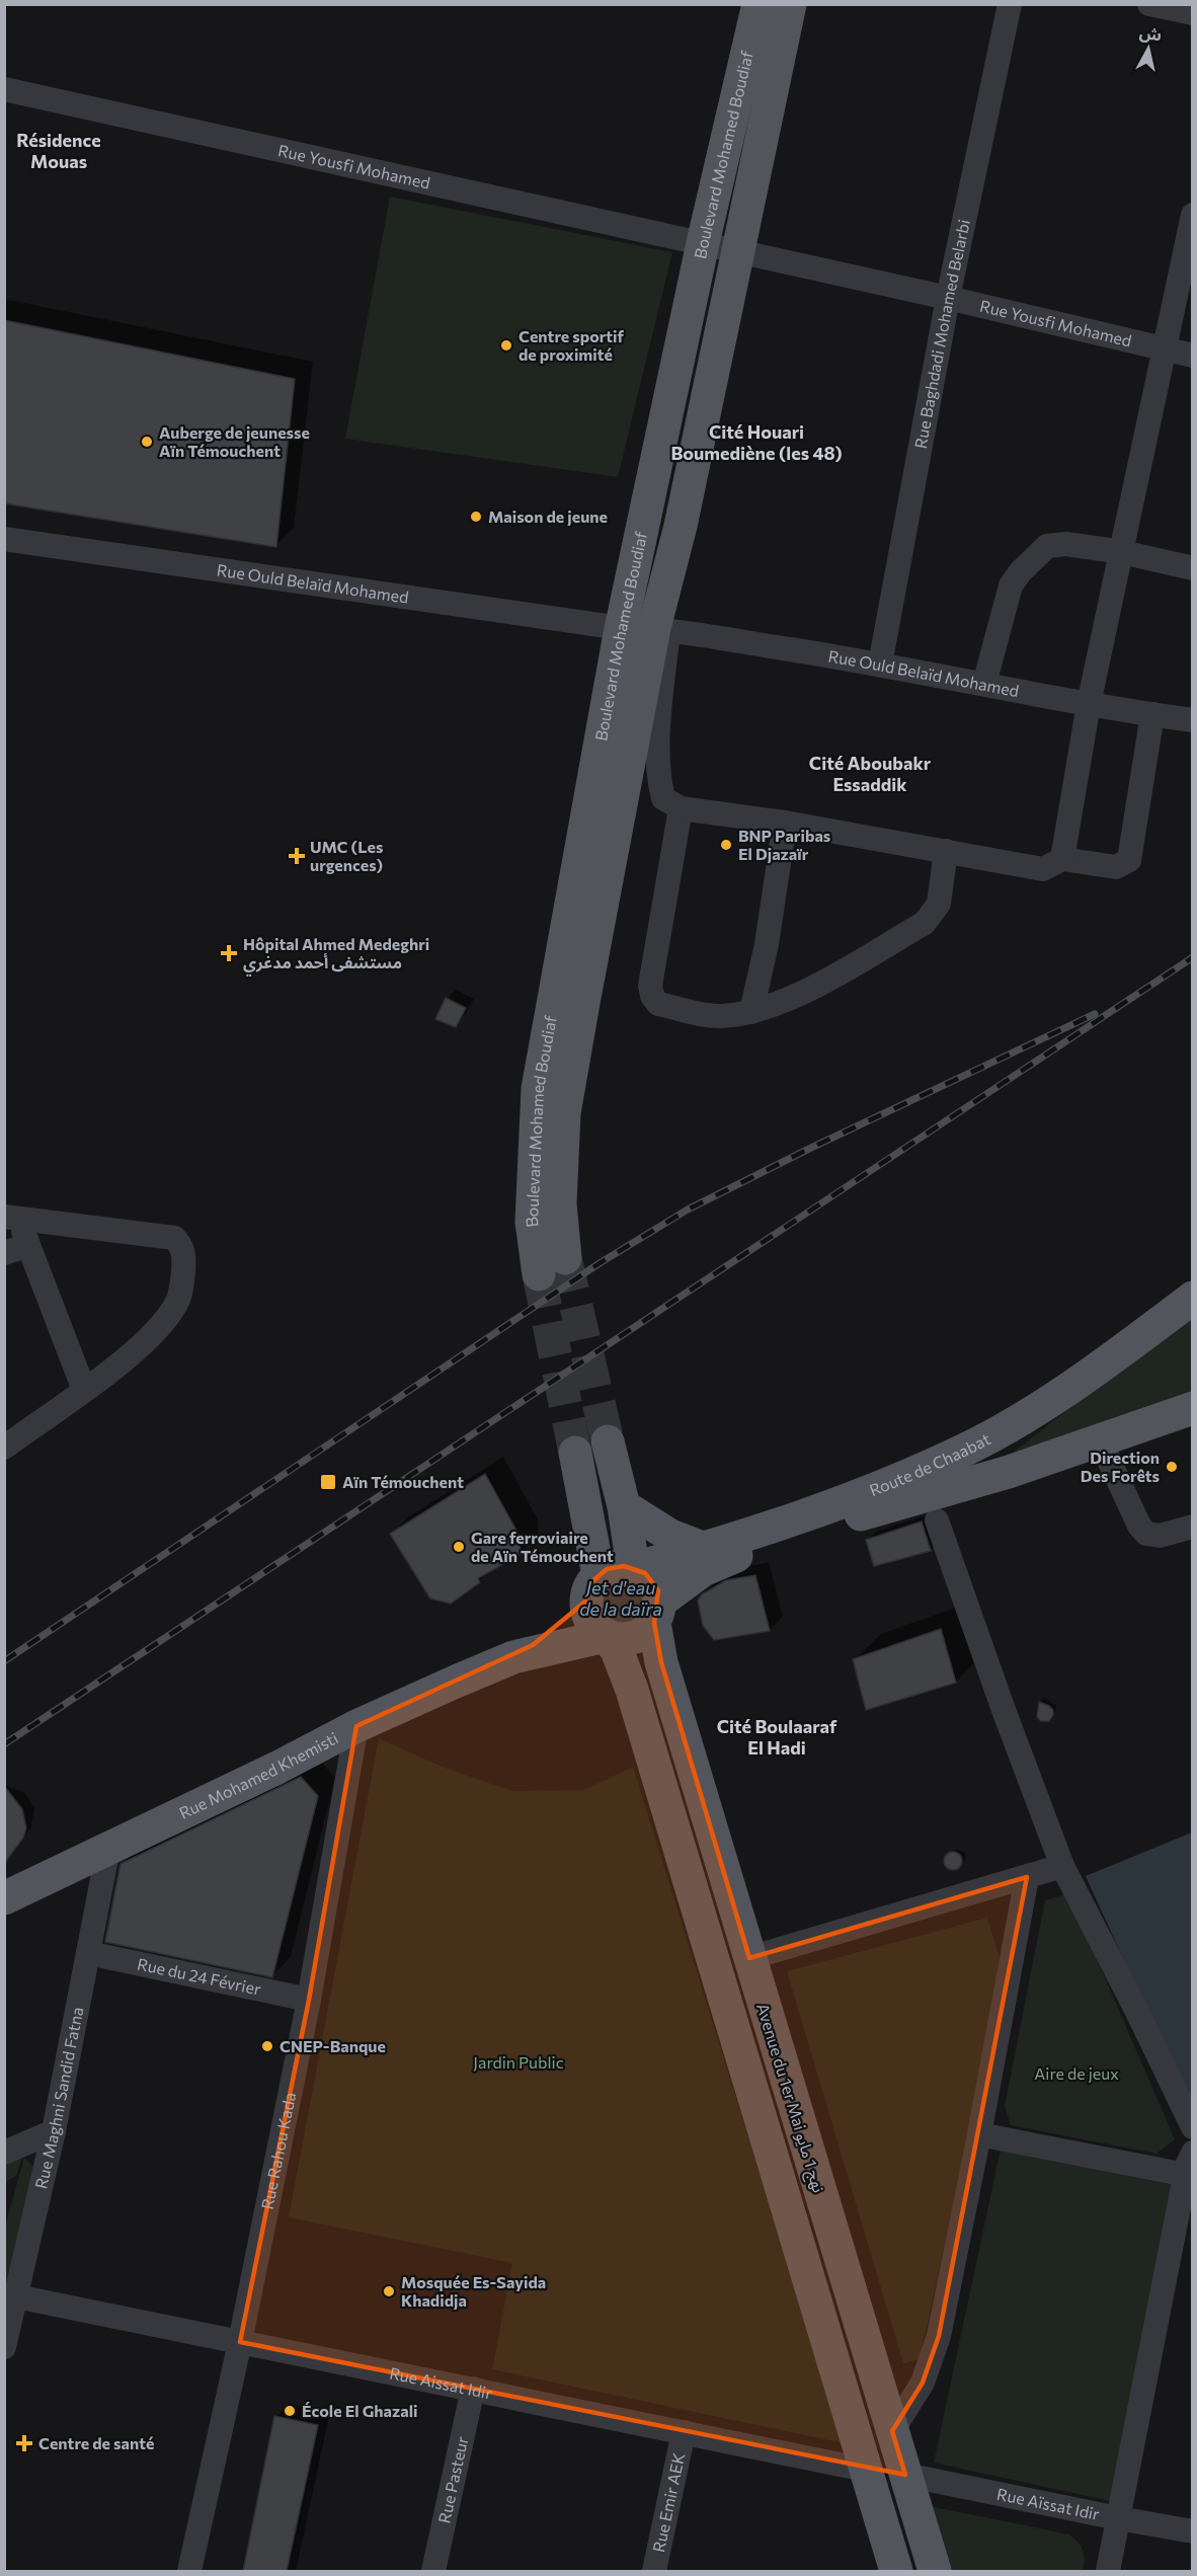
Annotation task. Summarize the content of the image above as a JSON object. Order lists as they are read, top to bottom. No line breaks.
{"streets":{"main road":["Boulevard Mohamed Boudiaf","Route de Chaabat","Rue Mohamed Khemisti","Avenue du 1er Mai نهج 1 مايو"],"street":["Rue Yousfi Mohamed","Rue Baghdadi Mohamed Belarbi","Rue Ould Belaïd Mohamed","Rue du 24 Février","Rue Maghni Sandid Fatna","Rue Rahou Kada","Rue Aissat Idir","Rue Pasteur","Rue Emir AEK","Rue Aïssat Idir"]},"crossings":[["Boulevard Mohamed Boudiaf","Rue Yousfi Mohamed"],["Boulevard Mohamed Boudiaf","Rue Ould Belaïd Mohamed"],["Rue Yousfi Mohamed","Rue Baghdadi Mohamed Belarbi"],["Rue Baghdadi Mohamed Belarbi","Rue Ould Belaïd Mohamed"],["Route de Chaabat","Rue Mohamed Khemisti"],["Route de Chaabat","Avenue du 1er Mai نهج 1 مايو"],["Rue Mohamed Khemisti","Rue Maghni Sandid Fatna"],["Rue Mohamed Khemisti","Avenue du 1er Mai نهج 1 مايو"],["Rue Mohamed Khemisti","Rue Rahou Kada"],["Rue du 24 Février","Rue Maghni Sandid Fatna"],["Rue du 24 Février","Rue Rahou Kada"],["Rue Maghni Sandid Fatna","Rue Aissat Idir"],["Avenue du 1er Mai نهج 1 مايو","Rue Aissat Idir"],["Avenue du 1er Mai نهج 1 مايو","Rue Aïssat Idir"],["Rue Rahou Kada","Rue Aissat Idir"],["Rue Aissat Idir","Rue Pasteur"],["Rue Aissat Idir","Rue Emir AEK"]],"districts":["Résidence Mouas","Cité Houari Boumediène (les 48)","Cité Aboubakr Essaddik","Cité Boulaaraf El Hadi"],"water":["Jet d'eau de la daïra"],"parks":["Jardin Public","Aire de jeux"],"places":{"other":["Centre sportif de proximité","Auberge de jeunesse Aïn Témouchent","Maison de jeune","BNP Paribas El Djazaïr","Direction Des Forêts","Gare ferroviaire de Aïn Témouchent","CNEP-Banque","Mosquée Es-Sayida Khadidja","École El Ghazali"],"health":["UMC (Les urgences)","Hôpital Ahmed Medeghri مستشفى أحمد مدغري","Centre de santé"],"transit":["Aïn Témouchent"]},"north":"top"}
